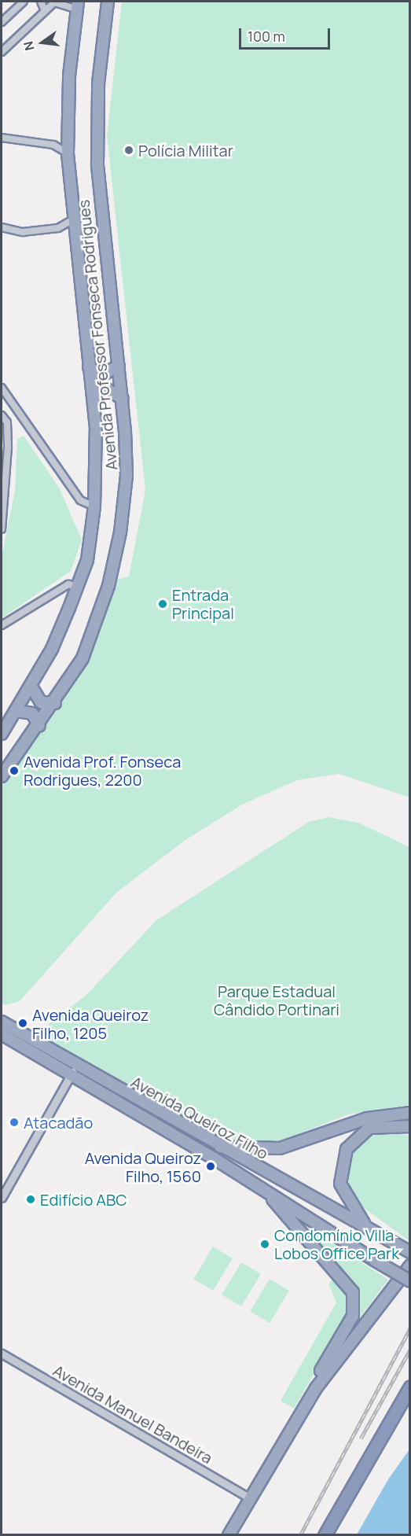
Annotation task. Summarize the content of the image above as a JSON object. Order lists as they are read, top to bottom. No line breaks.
{"streets":{"highway":["Avenida Professor Fonseca Rodrigues","Avenida Queiroz Filho"],"street":["Avenida Manuel Bandeira"]},"parks":["Parque Estadual Cândido Portinari"],"places":["Polícia Militar","Entrada Principal","Avenida Prof. Fonseca Rodrigues, 2200","Avenida Queiroz Filho, 1205","Atacadão","Avenida Queiroz Filho, 1560","Edifício ABC","Condomínio Villa Lobos Office Park"],"scale_bar":"100 m","north":"left"}
